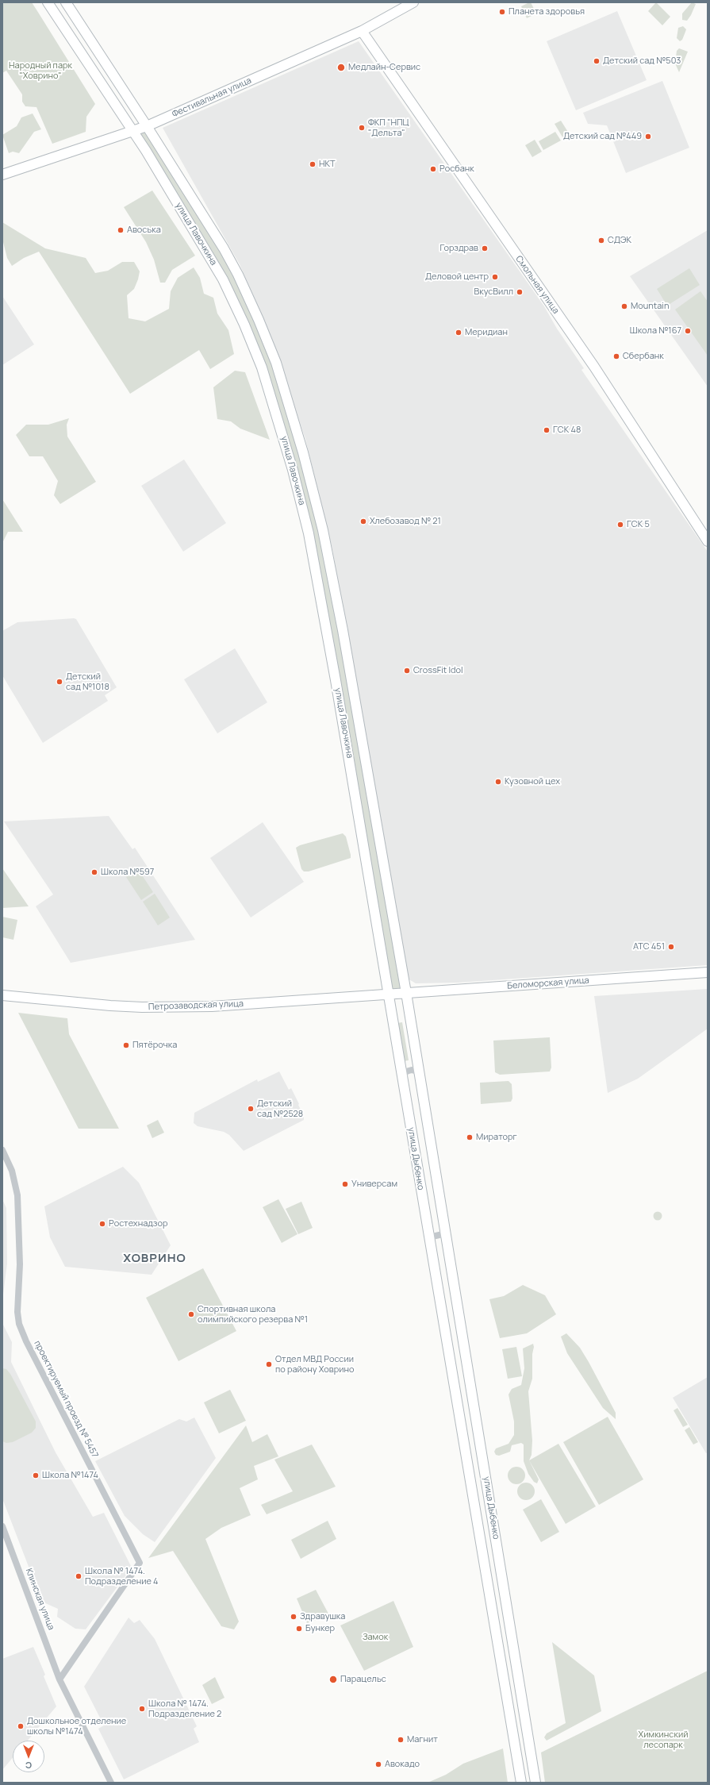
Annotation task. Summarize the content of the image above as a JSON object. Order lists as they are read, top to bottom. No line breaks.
{"streets":{"main road":["Фестивальная улица","улица Лавочкина","Смольная улица","Беломорская улица","Петрозаводская улица","улица Дыбенко"],"street":["проектируемый проезд № 5457","Клинская улица"]},"crossings":[["Фестивальная улица","улица Лавочкина"],["Фестивальная улица","Смольная улица"],["улица Лавочкина","Беломорская улица"],["улица Лавочкина","Петрозаводская улица"],["улица Лавочкина","улица Дыбенко"],["Беломорская улица","Петрозаводская улица"],["Беломорская улица","улица Дыбенко"],["Петрозаводская улица","улица Дыбенко"],["проектируемый проезд № 5457","Клинская улица"]],"districts":["ХОВРИНО"],"parks":["Народный парк \"Ховрино\"","Замок","Химкинский лесопарк"],"places":["Планета здоровья","Детский сад №503","Медлайн-Сервис","ФКП \"НПЦ \"Дельта\"","Детский сад №449","НКТ","Росбанк","Авоська","СДЭК","Горздрав","Деловой центр","ВкусВилл","Mountain","Школа №167","Меридиан","Сбербанк","ГСК 48","Хлебозавод № 21","ГСК 5","CrossFit Idol","Детский сад №1018","Кузовной цех","Школа №597","АТС 451","Пятёрочка","Детский сад №2528","Мираторг","Универсам","Ростехнадзор","Спортивная школа олимпийского резерва №1","Отдел МВД России по району Ховрино","Школа №1474","Школа № 1474. Подразделение 4","Здравушка","Бункер","Парацельс","Школа № 1474. Подразделение 2","Дошкольное отделение школы №1474","Магнит","Авокадо"],"north":"bottom"}
